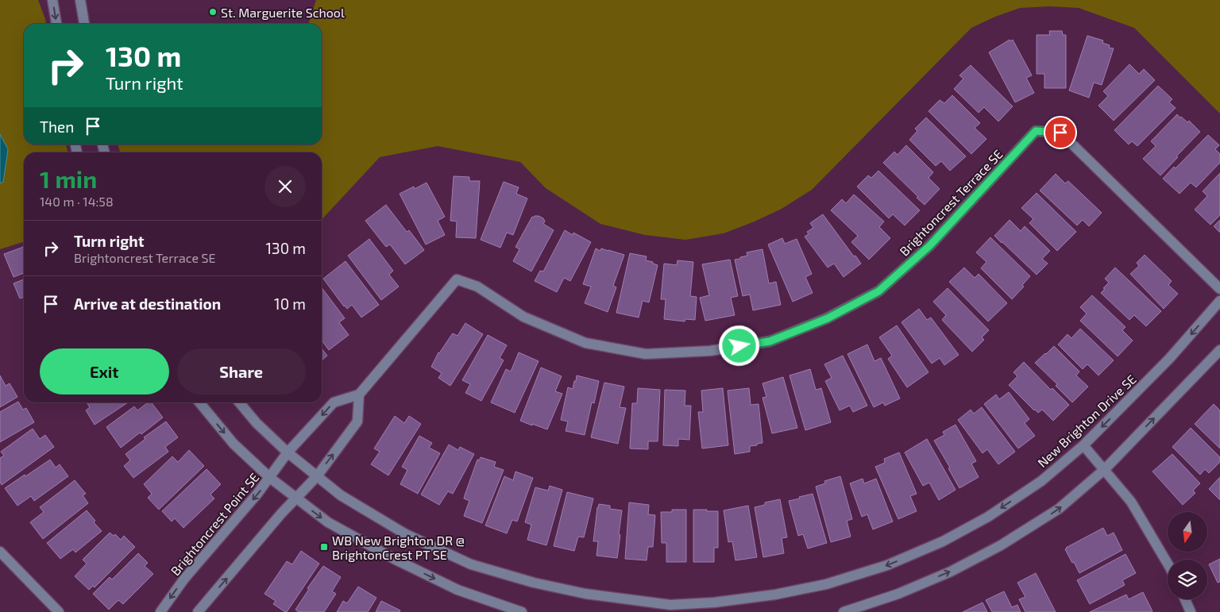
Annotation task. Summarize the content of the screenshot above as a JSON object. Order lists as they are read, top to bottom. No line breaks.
{"streets":{"street":["Brightoncrest Terrace SE","New Brighton Drive SE","Brightoncrest Point SE"]},"crossings":[["New Brighton Drive SE","Brightoncrest Point SE"]],"places":{"other":["St. Marguerite School"],"transit":["WB New Brighton DR @ BrightonCrest PT SE"]},"north":"bottom","page":{"turn":["130 m","Turn right"],"then":"Then","heading":["1 min","140 m · 14:58"],"list":[{"name":"Turn right","note":"Brightoncrest Terrace SE","value":"130 m"},{"name":"Arrive at destination","value":"10 m"}],"buttons":["Exit","Share"]}}
